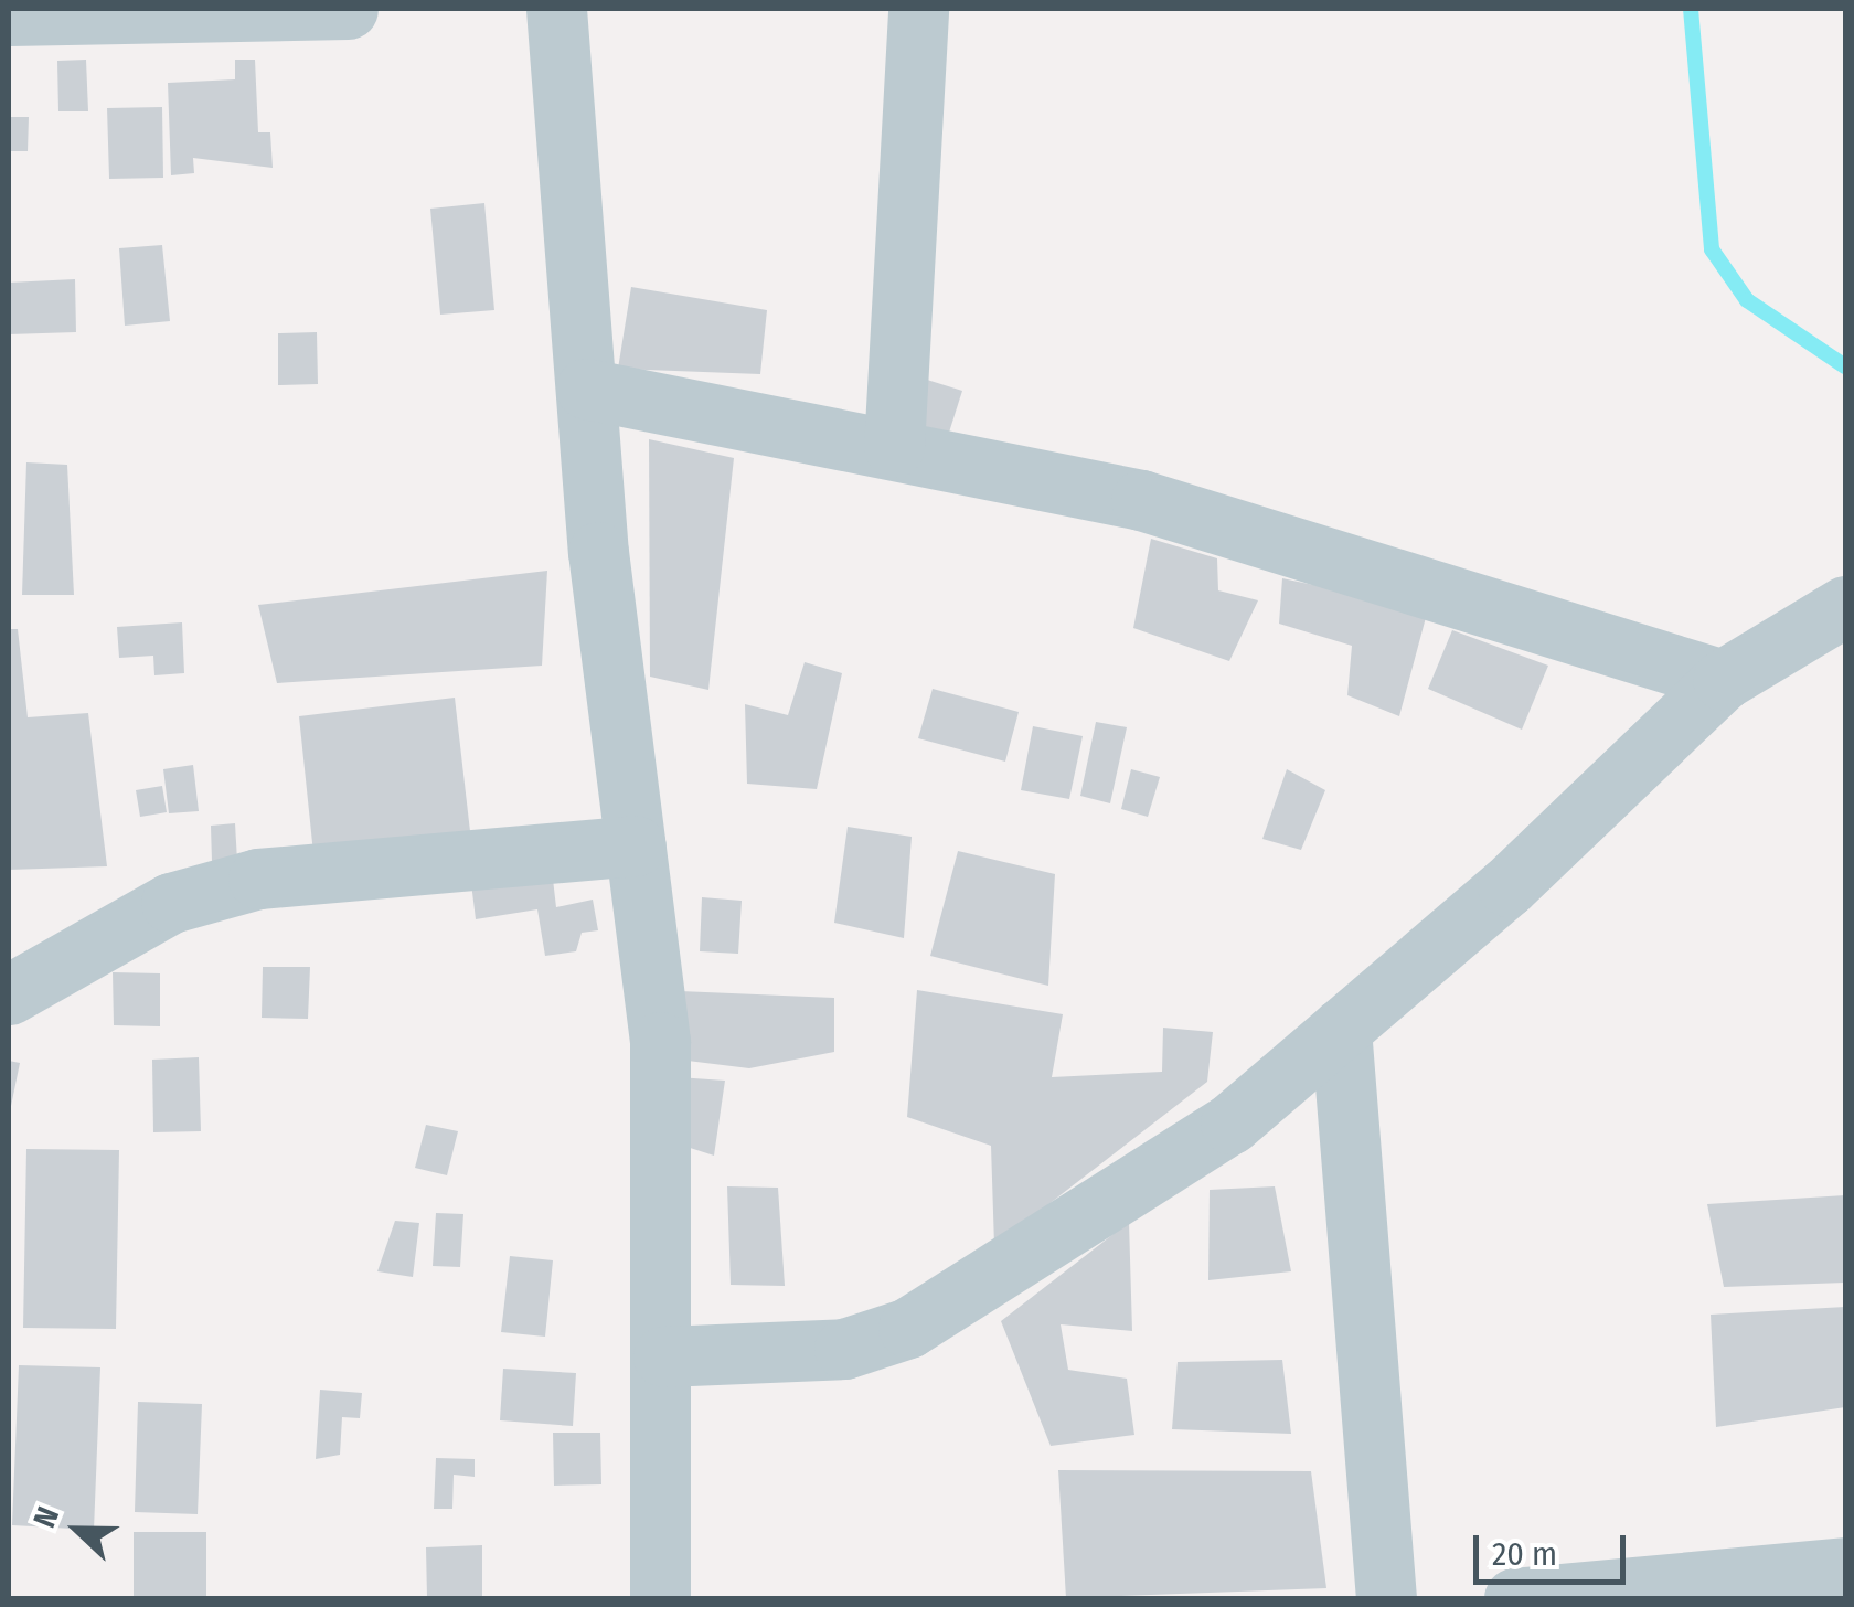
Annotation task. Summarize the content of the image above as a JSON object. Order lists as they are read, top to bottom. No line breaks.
{"scale_bar":"20 m","north":"left"}
